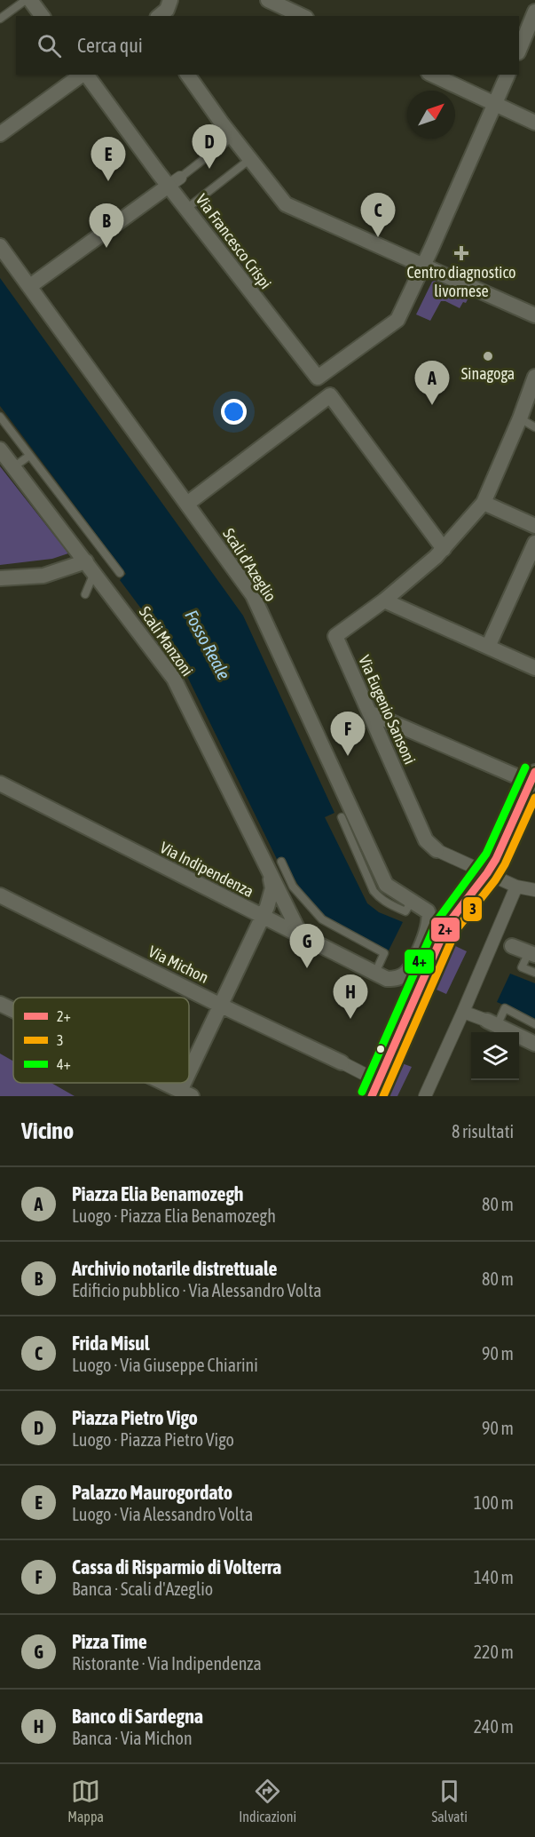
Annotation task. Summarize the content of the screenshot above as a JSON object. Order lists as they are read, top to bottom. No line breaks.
{"streets":{"street":["Via Francesco Crispi","Scali d'Azeglio","Scali Manzoni","Via Eugenio Sansoni","Via Indipendenza","Via Michon"]},"crossings":[["Scali d'Azeglio","Via Indipendenza"],["Scali Manzoni","Via Indipendenza"],["Scali Manzoni","Via Michon"]],"water":["Fosso Reale"],"places":{"health":["Centro diagnostico livornese"],"other":["Sinagoga"]},"lines":["transit line 4+","transit line 2+","transit line 3"],"legend":["2+","3","4+"],"north":"top right","page":{"search":"Cerca qui","pins":["D","E","C","B","A","F","G","H"],"heading":["Vicino","8 risultati"],"list":[{"mark":"A","name":"Piazza Elia Benamozegh","note":"Luogo · Piazza Elia Benamozegh","value":"80 m"},{"mark":"B","name":"Archivio notarile distrettuale","note":"Edificio pubblico · Via Alessandro Volta","value":"80 m"},{"mark":"C","name":"Frida Misul","note":"Luogo · Via Giuseppe Chiarini","value":"90 m"},{"mark":"D","name":"Piazza Pietro Vigo","note":"Luogo · Piazza Pietro Vigo","value":"90 m"},{"mark":"E","name":"Palazzo Maurogordato","note":"Luogo · Via Alessandro Volta","value":"100 m"},{"mark":"F","name":"Cassa di Risparmio di Volterra","note":"Banca · Scali d'Azeglio","value":"140 m"},{"mark":"G","name":"Pizza Time","note":"Ristorante · Via Indipendenza","value":"220 m"},{"mark":"H","name":"Banco di Sardegna","note":"Banca · Via Michon","value":"240 m"}],"nav":["Mappa","Indicazioni","Salvati"]}}
